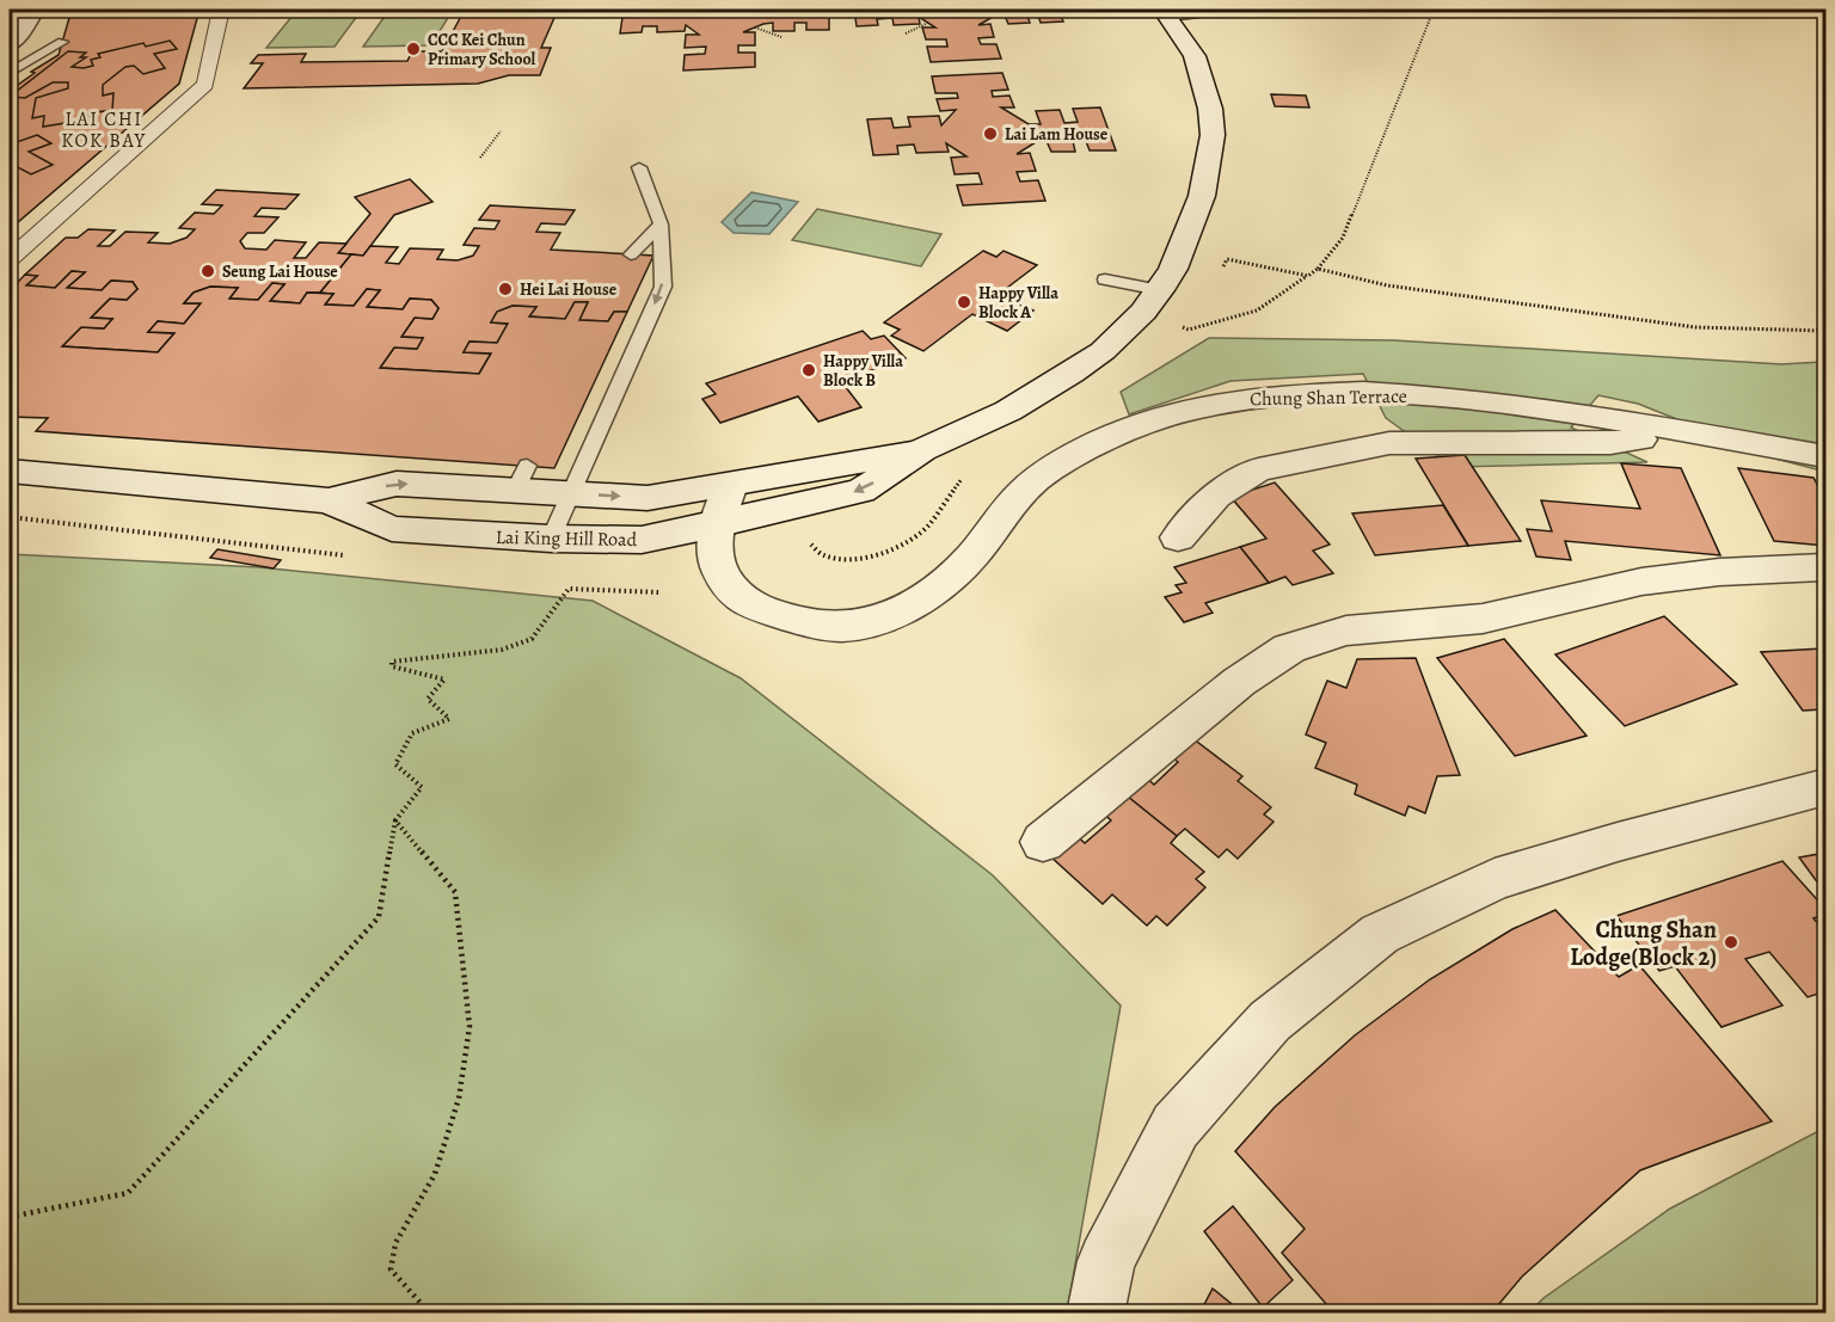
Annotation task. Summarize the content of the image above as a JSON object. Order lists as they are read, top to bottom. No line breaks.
{"streets":{"street":["Chung Shan Terrace","Lai King Hill Road"]},"crossings":[["Chung Shan Terrace","Lai King Hill Road"]],"districts":["LAI CHI KOK BAY"],"places":["CCC Kei Chun Primary School","Lai Lam House","Seung Lai House","Hei Lai House","Happy Villa Block A","Happy Villa Block B","Chung Shan Lodge(Block 2)"]}
